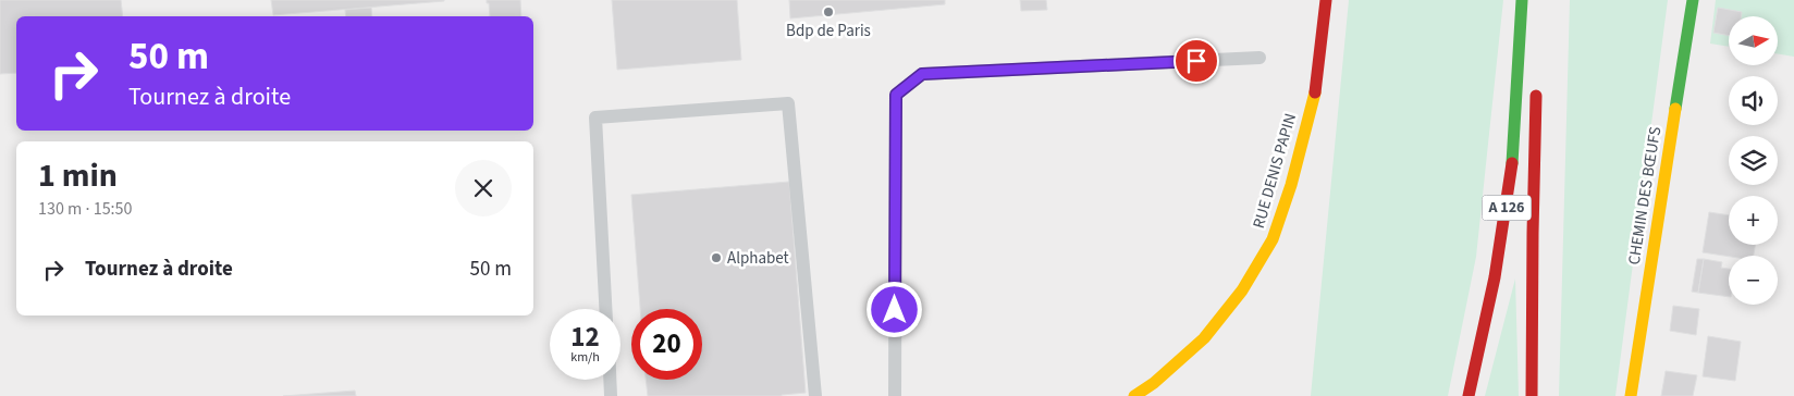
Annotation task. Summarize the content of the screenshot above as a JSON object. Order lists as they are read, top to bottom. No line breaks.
{"streets":{"main road":["RUE DENIS PAPIN","CHEMIN DES BŒUFS","A 126"]},"places":["Bdp de Paris","Alphabet"],"north":"right","page":{"map_buttons":["+","−"],"turn":["50 m","Tournez à droite"],"heading":["1 min","130 m · 15:50"],"list":[{"name":"Tournez à droite","value":"50 m"}],"speed":"12 km/h","limit":"20"}}
